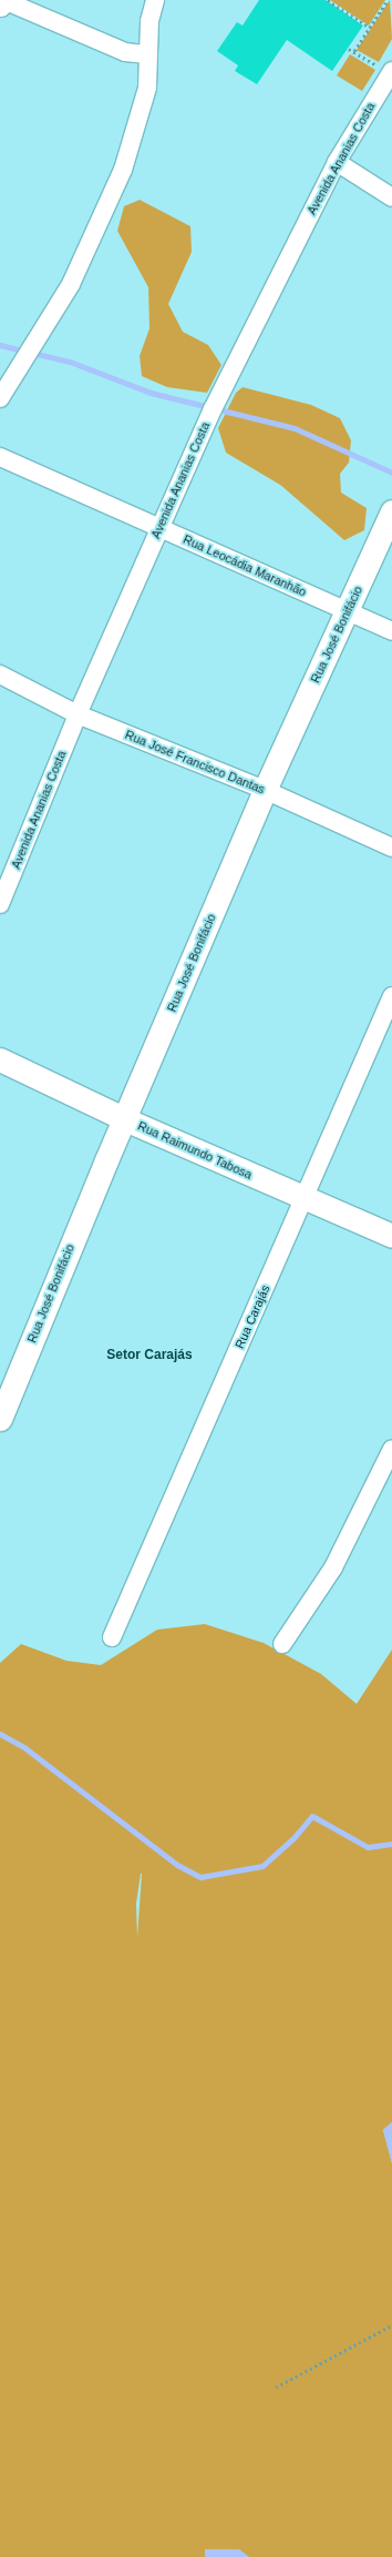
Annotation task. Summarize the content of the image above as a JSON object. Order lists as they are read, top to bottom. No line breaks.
{"streets":{"street":["Avenida Ananias Costa","Rua Leocádia Maranhão","Rua José Bonifácio","Rua José Francisco Dantas","Rua Raimundo Tabosa","Rua Carajás"]},"crossings":[["Avenida Ananias Costa","Rua Leocádia Maranhão"],["Avenida Ananias Costa","Rua José Francisco Dantas"],["Rua Leocádia Maranhão","Rua José Bonifácio"],["Rua José Bonifácio","Rua José Francisco Dantas"],["Rua José Bonifácio","Rua Raimundo Tabosa"],["Rua Raimundo Tabosa","Rua Carajás"]],"districts":["Setor Carajás"]}
